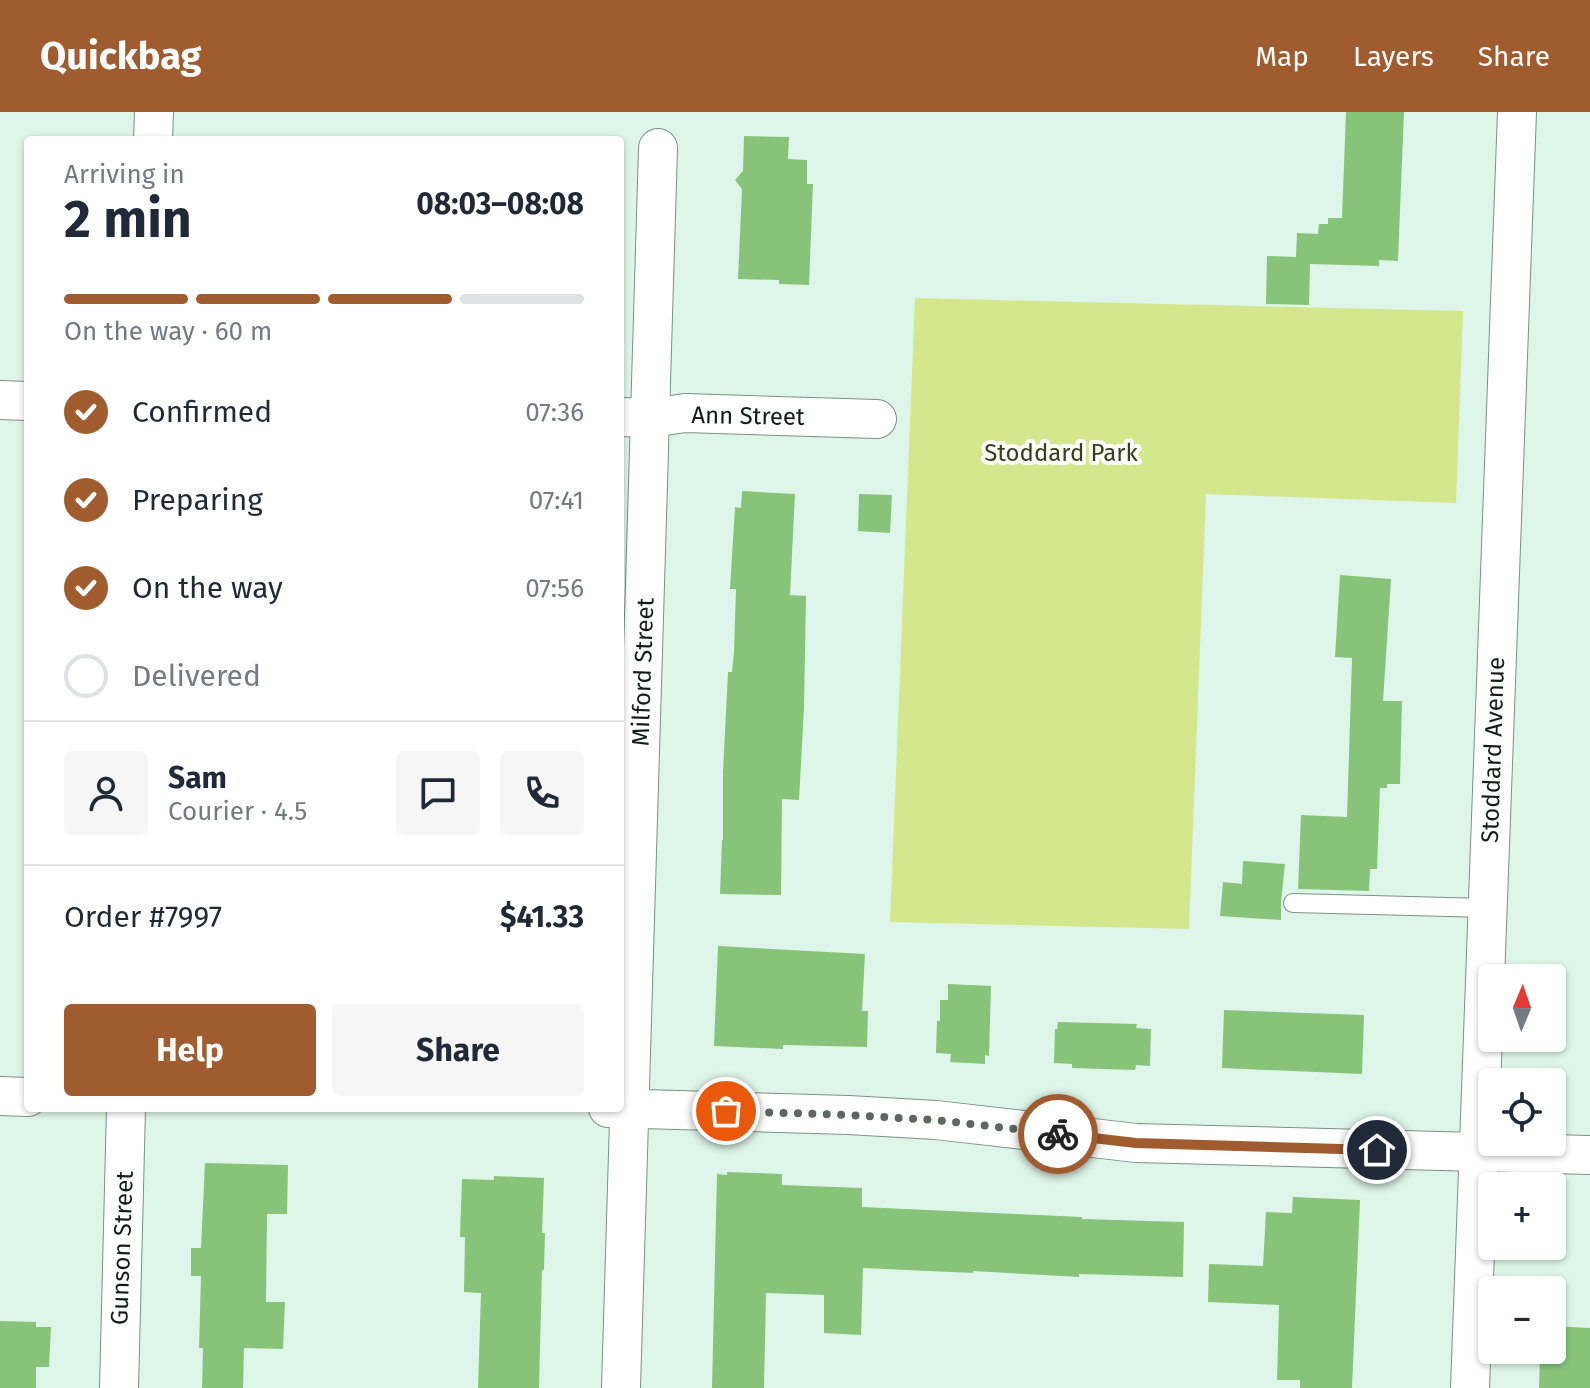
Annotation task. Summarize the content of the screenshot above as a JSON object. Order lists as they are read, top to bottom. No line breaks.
{"streets":{"street":["Ann Street","Milford Street","Stoddard Avenue","Gunson Street"]},"crossings":[["Ann Street","Milford Street"]],"parks":["Stoddard Park"],"north":"top","page":{"header":"Quickbag","nav":["Map","Layers","Share"],"heading":["2 min","Arriving in","08:03–08:08"],"panel":["Sam","Courier · 4.5","Order #7997","$41.33"],"bar":"On the way · 60 m","list":[["Confirmed","07:36"],["Preparing","07:41"],["On the way","07:56"],"Delivered"],"map_buttons":["+","−"],"buttons":["Help","Share"]}}
